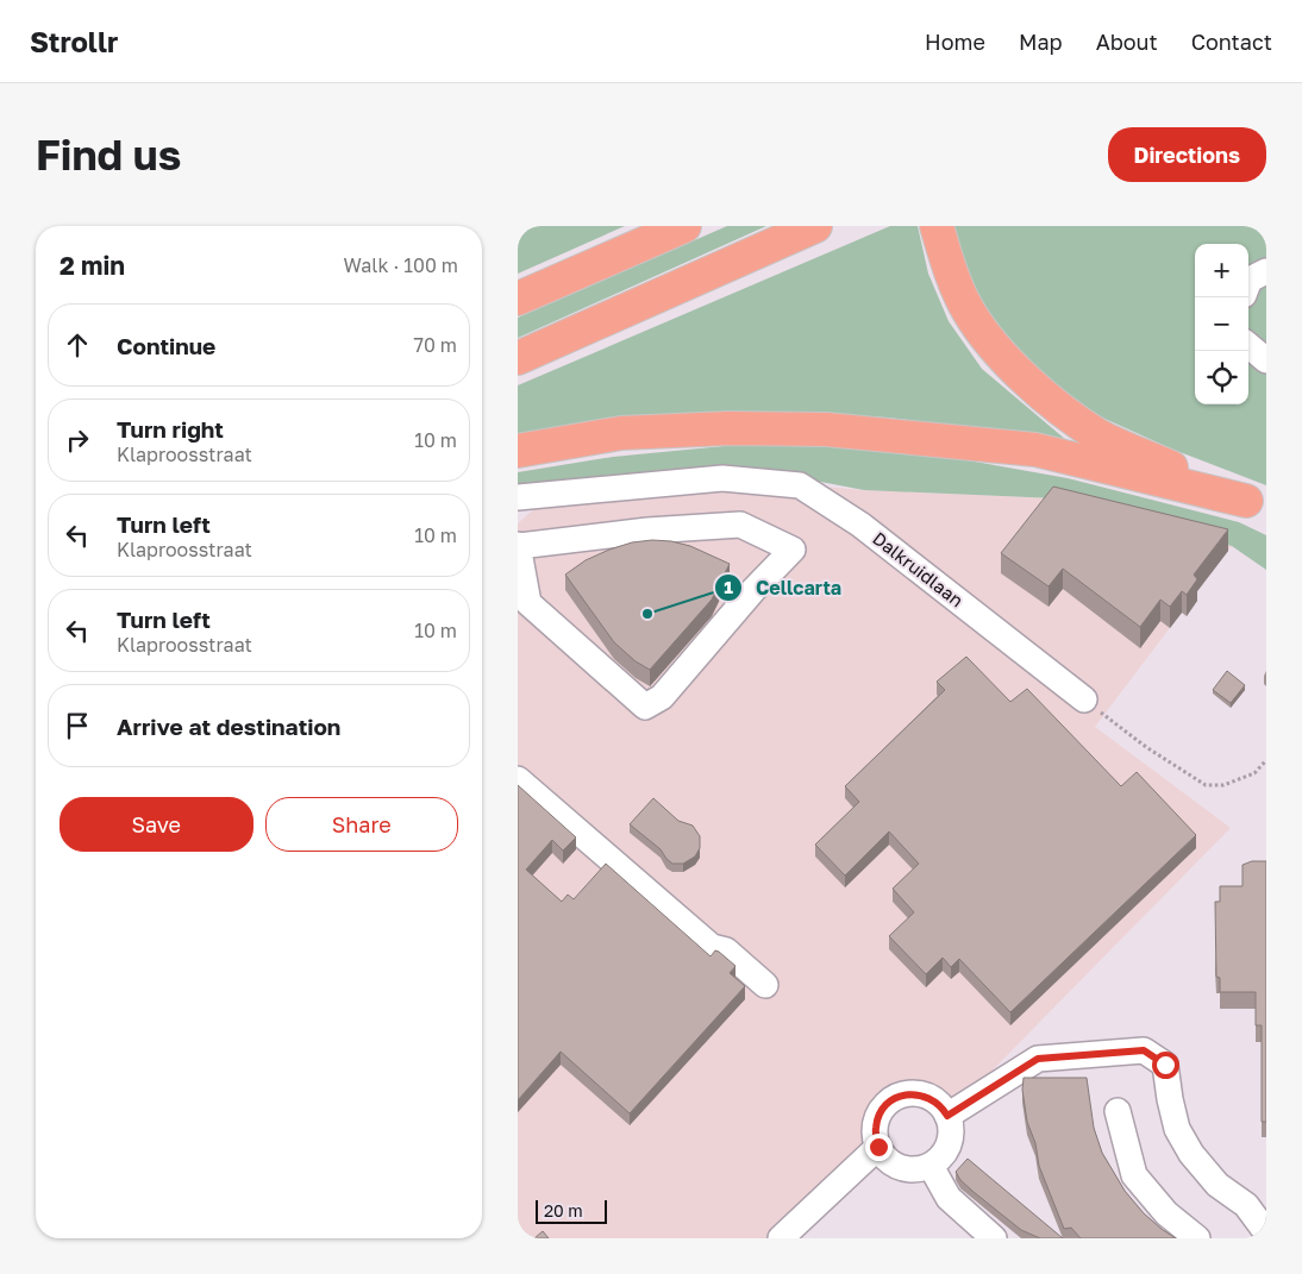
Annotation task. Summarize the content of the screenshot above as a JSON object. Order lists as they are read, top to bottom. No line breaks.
{"streets":{"street":["Dalkruidlaan"]},"places":["Cellcarta"],"scale_bar":"20 m","page":{"header":"Strollr","nav":["Home","Map","About","Contact"],"buttons":["Directions",["Save","Share"]],"title":"Find us","heading":["2 min","Walk · 100 m"],"map_buttons":["+","−"],"list":[["Continue","70 m"],["Turn right","Klaproosstraat","10 m"],["Turn left","Klaproosstraat","10 m"],["Turn left","Klaproosstraat","10 m"],"Arrive at destination"],"scale":"20 m"}}
